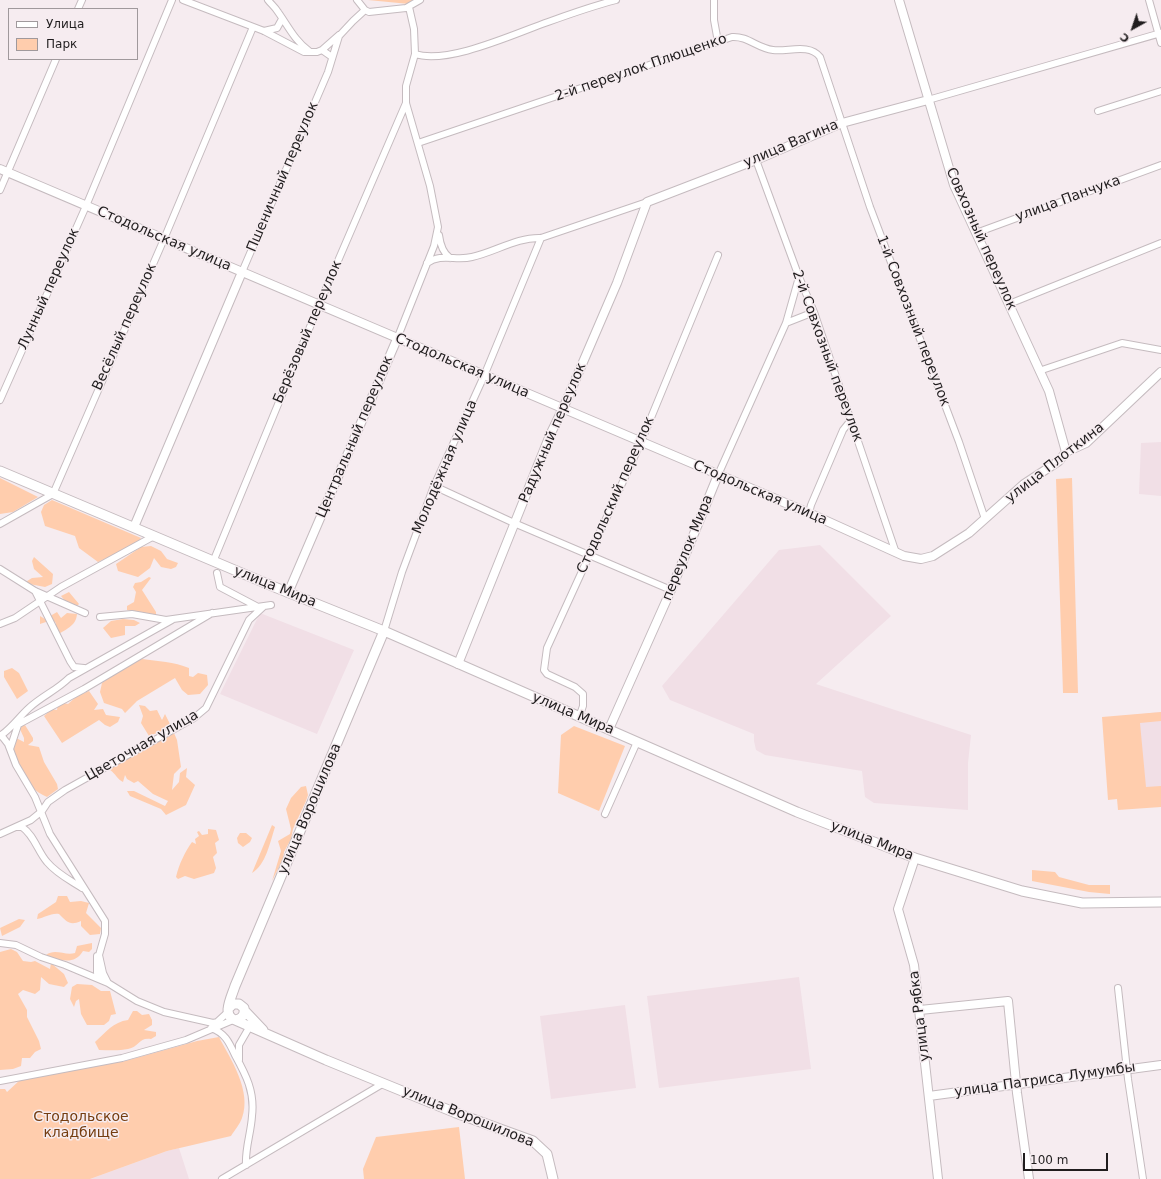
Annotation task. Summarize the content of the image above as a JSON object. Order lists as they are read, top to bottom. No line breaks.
{"streets":{"main road":["улица Мира","улица Ворошилова"],"street":["2-й переулок Плющенко","улица Вагина","Пшеничный переулок","улица Панчука","Стодольская улица","Совхозный переулок","Лунный переулок","1-й Совхозный переулок","Весёлый переулок","Берёзовый переулок","2-й Совхозный переулок","Радужный переулок","Центральный переулок","улица Плоткина","Молодёжная улица","Стодольский переулок","переулок Мира","Цветочная улица","улица Рябка","улица Патриса Лумумбы"]},"crossings":[["2-й переулок Плющенко","улица Вагина"],["2-й переулок Плющенко","1-й Совхозный переулок"],["2-й переулок Плющенко","Центральный переулок"],["улица Вагина","Совхозный переулок"],["улица Вагина","1-й Совхозный переулок"],["улица Вагина","2-й Совхозный переулок"],["улица Вагина","Радужный переулок"],["улица Вагина","Центральный переулок"],["улица Вагина","Молодёжная улица"],["Пшеничный переулок","Стодольская улица"],["Пшеничный переулок","улица Мира"],["улица Панчука","Совхозный переулок"],["Стодольская улица","Лунный переулок"],["Стодольская улица","Весёлый переулок"],["Стодольская улица","Берёзовый переулок"],["Стодольская улица","2-й Совхозный переулок"],["Стодольская улица","Радужный переулок"],["Стодольская улица","Центральный переулок"],["Стодольская улица","улица Плоткина"],["Стодольская улица","Молодёжная улица"],["Стодольская улица","Стодольский переулок"],["Стодольская улица","переулок Мира"],["Совхозный переулок","улица Плоткина"],["1-й Совхозный переулок","улица Плоткина"],["Весёлый переулок","улица Мира"],["Берёзовый переулок","Центральный переулок"],["Берёзовый переулок","улица Мира"],["2-й Совхозный переулок","переулок Мира"],["Радужный переулок","улица Мира"],["Центральный переулок","улица Мира"],["Молодёжная улица","улица Мира"],["Молодёжная улица","улица Ворошилова"],["Стодольский переулок","улица Мира"],["переулок Мира","улица Мира"],["улица Мира","улица Ворошилова"],["улица Мира","улица Рябка"],["улица Рябка","улица Патриса Лумумбы"]],"parks":["Стодольское кладбище"],"legend":["Улица","Парк"],"scale_bar":"100 m","north":"bottom left"}
